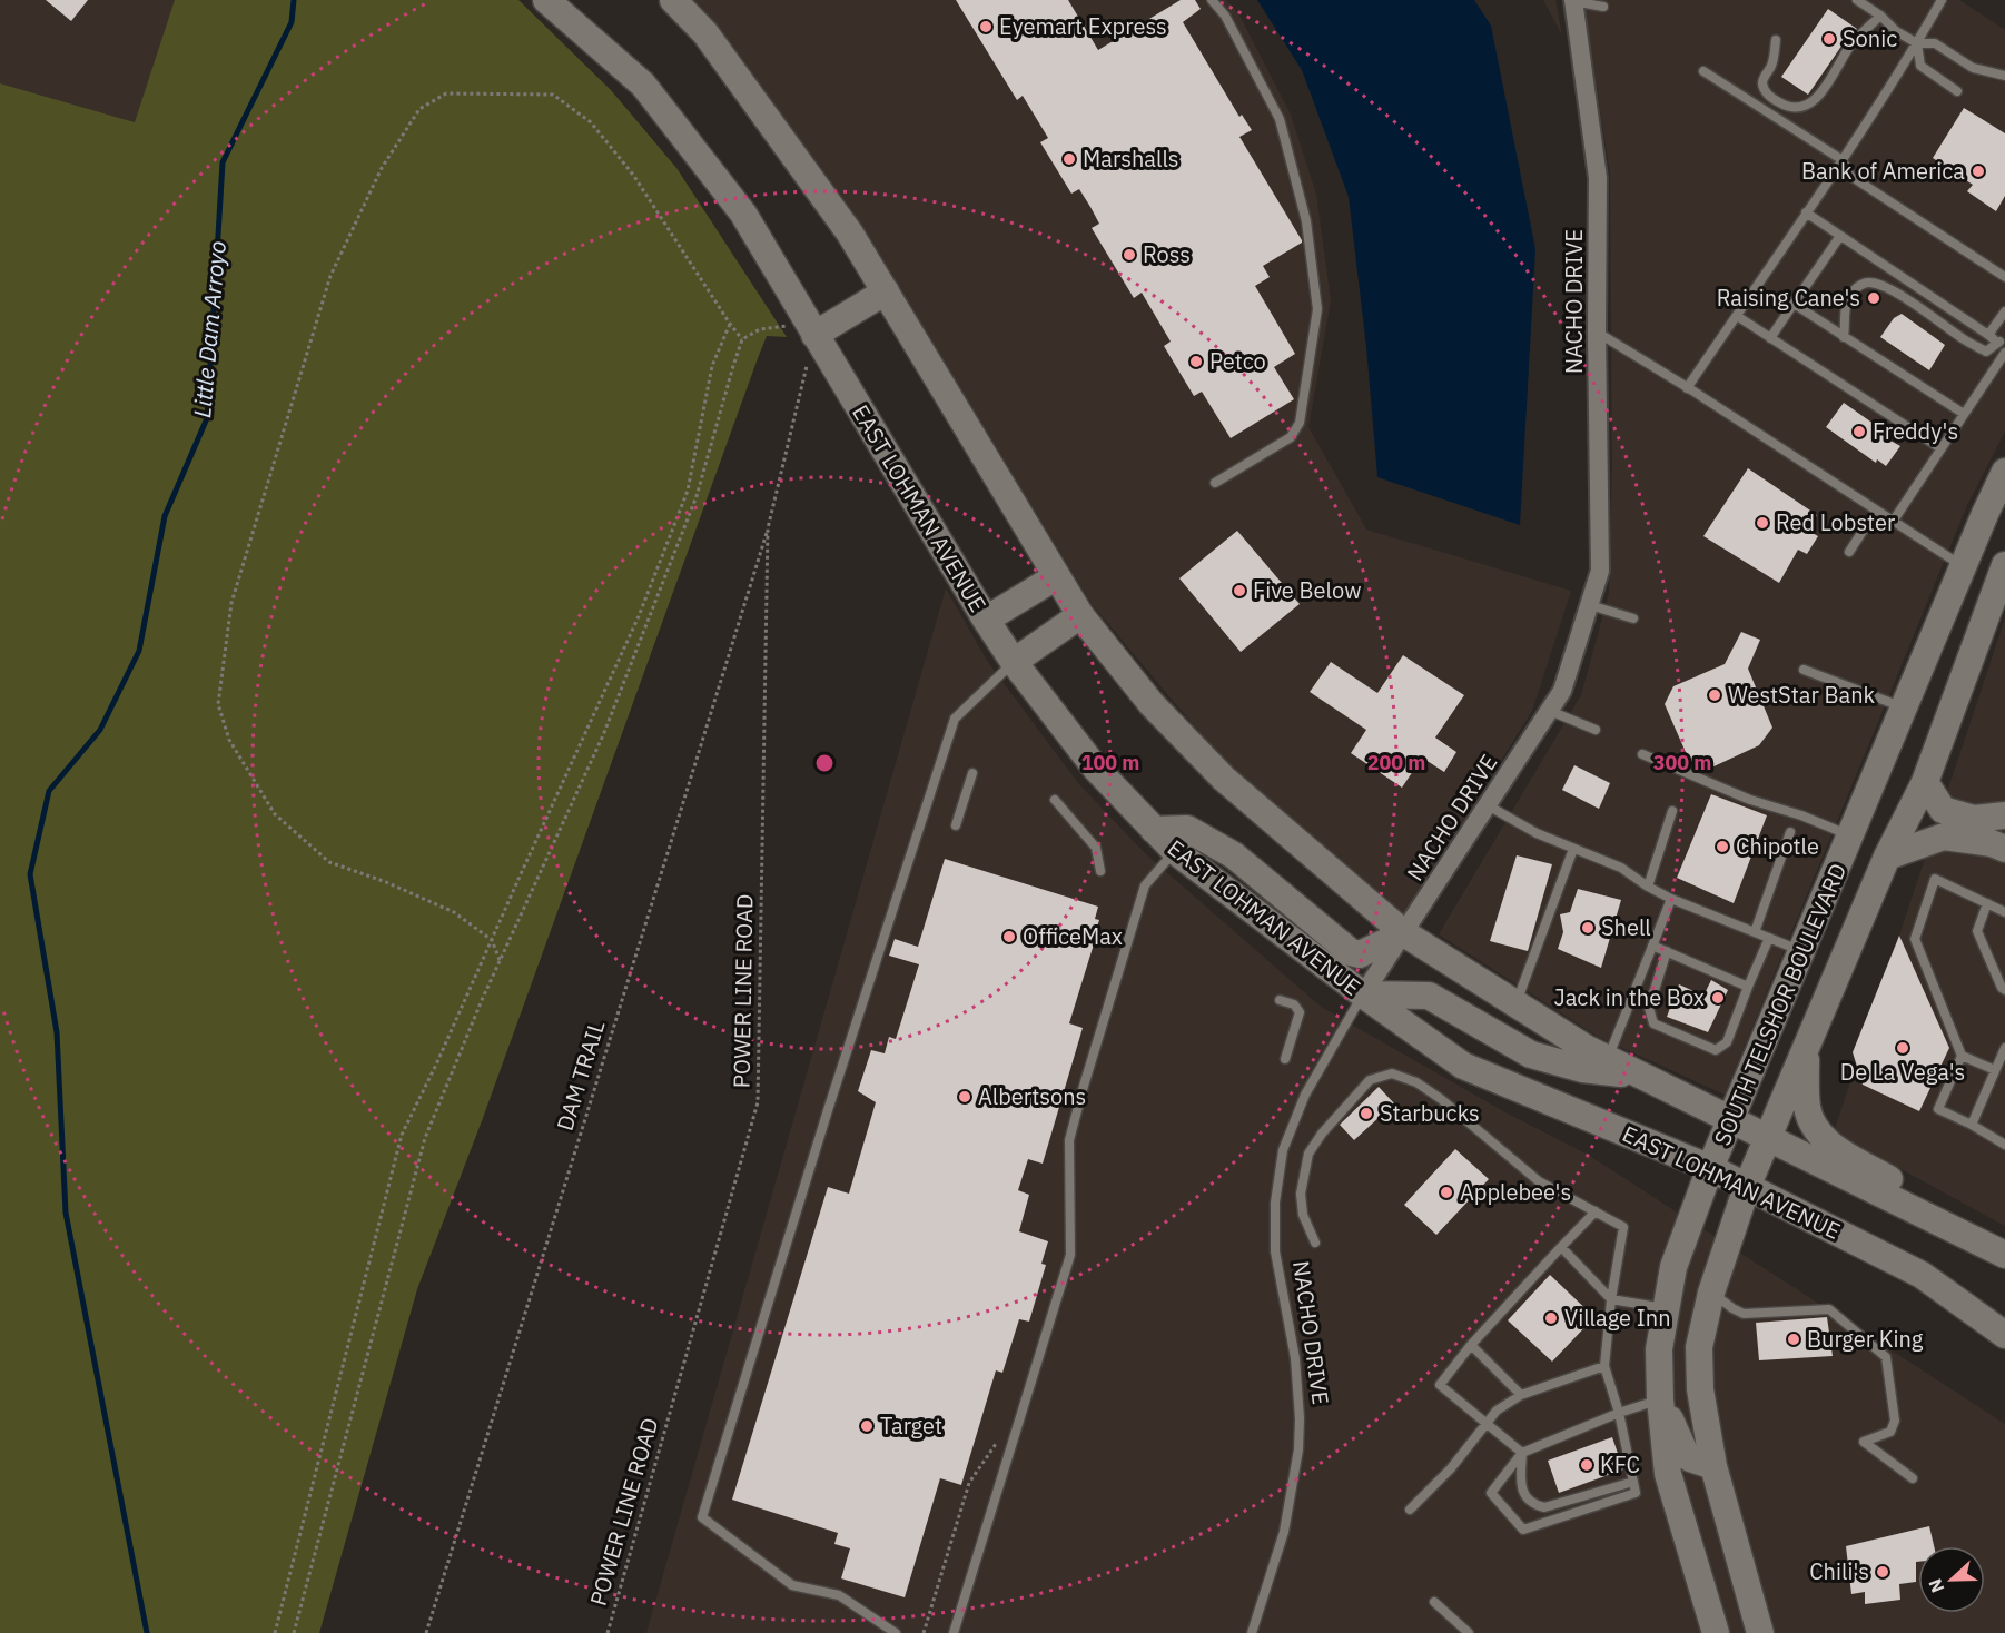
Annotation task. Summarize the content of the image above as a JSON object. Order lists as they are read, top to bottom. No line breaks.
{"streets":{"main road":["EAST LOHMAN AVENUE","SOUTH TELSHOR BOULEVARD"],"street":["NACHO DRIVE"],"path":["POWER LINE ROAD","DAM TRAIL"]},"crossings":[["NACHO DRIVE","EAST LOHMAN AVENUE"],["EAST LOHMAN AVENUE","POWER LINE ROAD"],["EAST LOHMAN AVENUE","SOUTH TELSHOR BOULEVARD"],["POWER LINE ROAD","DAM TRAIL"]],"water":["Little Dam Arroyo"],"places":["Eyemart Express","Sonic","Marshalls","Bank of America","Ross","Raising Cane's","Petco","Freddy's","Red Lobster","Five Below","WestStar Bank","Chipotle","Shell","OfficeMax","Jack in the Box","De La Vega's","Albertsons","Starbucks","Applebee's","Village Inn","Burger King","Target","KFC","Chili's"],"north":"left","rings":["100 m","200 m","300 m"]}
